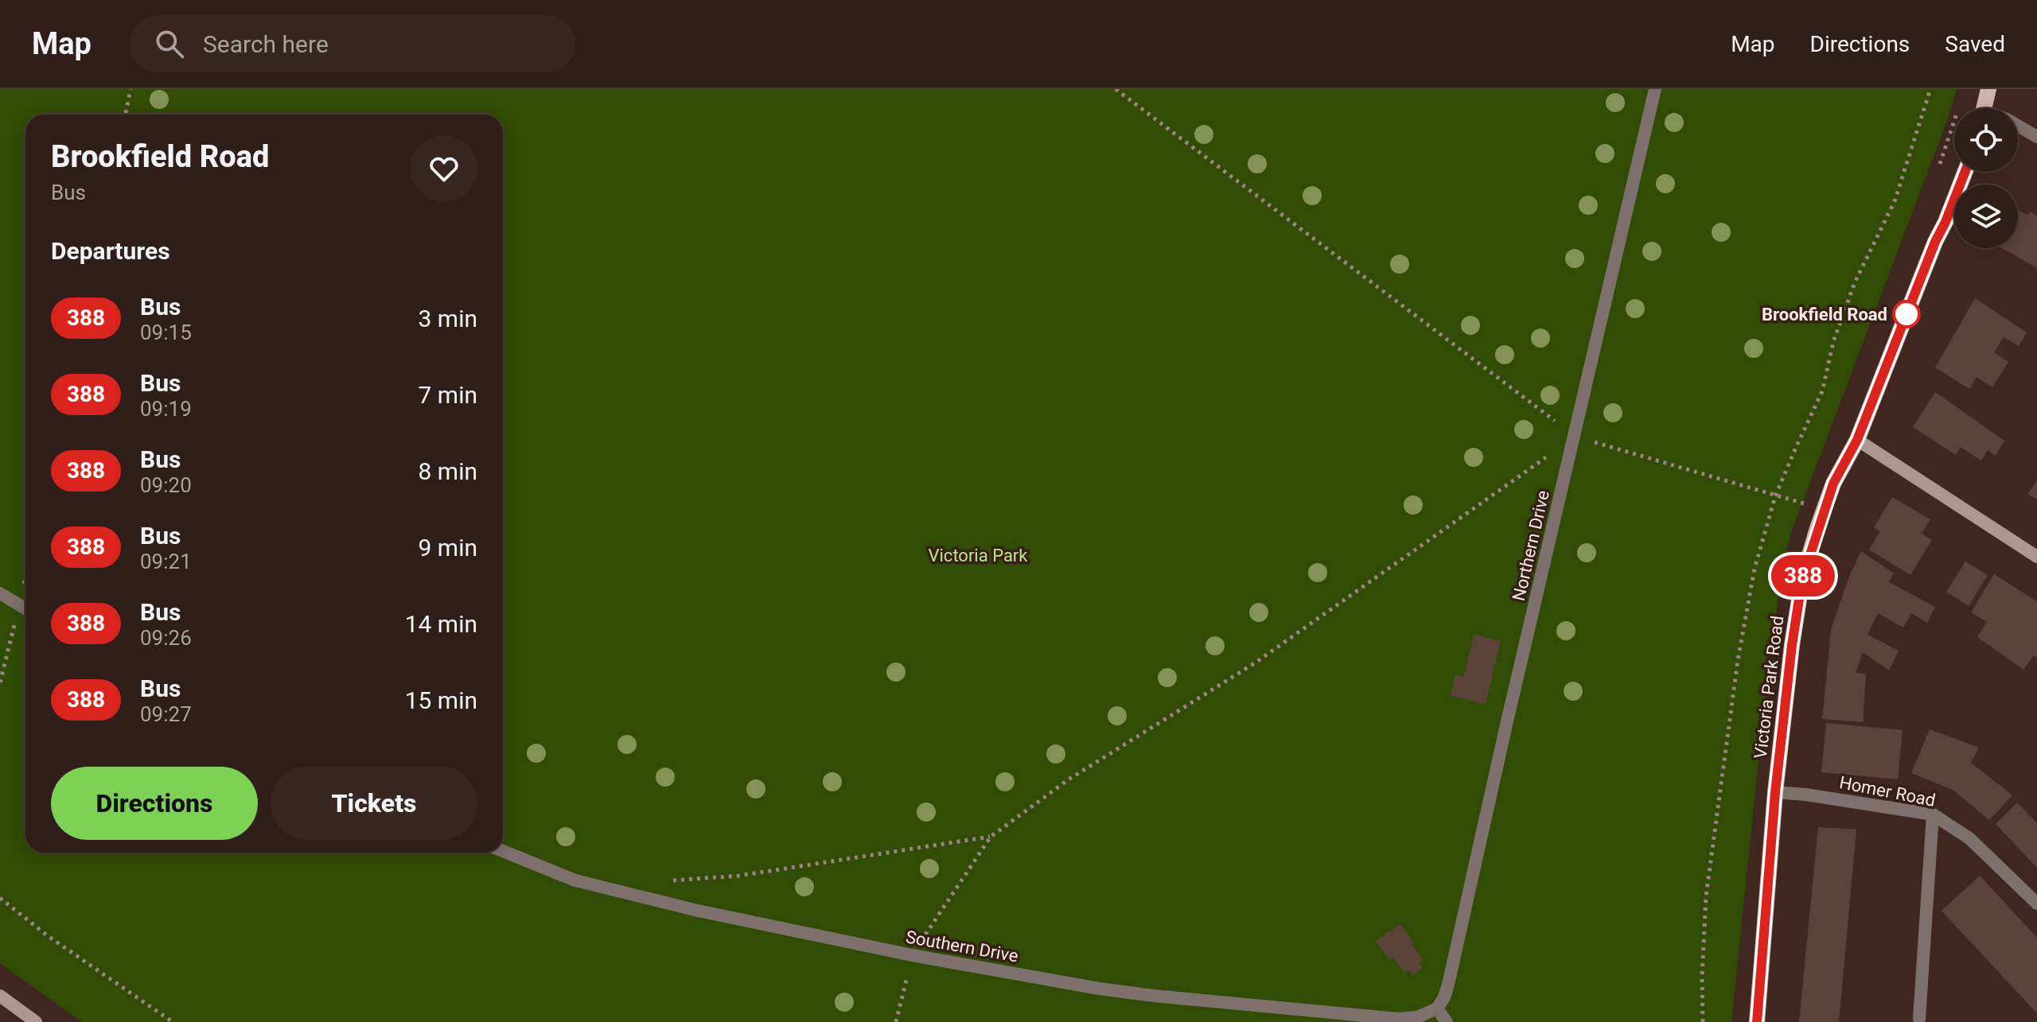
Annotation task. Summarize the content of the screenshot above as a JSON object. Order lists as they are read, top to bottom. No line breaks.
{"streets":{"main road":["Victoria Park Road"],"street":["Northern Drive","Homer Road","Southern Drive"]},"crossings":[["Northern Drive","Southern Drive"],["Victoria Park Road","Homer Road"]],"parks":["Victoria Park"],"places":["Brookfield Road"],"lines":["bus line 388"],"page":{"header":"Map","search":"Search here","nav":["Map","Directions","Saved"],"on_map":"388","heading":[["Brookfield Road","Bus"],"Departures"],"list":[{"mark":"388","name":"Bus","note":"09:15","value":"3 min"},{"mark":"388","name":"Bus","note":"09:19","value":"7 min"},{"mark":"388","name":"Bus","note":"09:20","value":"8 min"},{"mark":"388","name":"Bus","note":"09:21","value":"9 min"},{"mark":"388","name":"Bus","note":"09:26","value":"14 min"},{"mark":"388","name":"Bus","note":"09:27","value":"15 min"}],"buttons":["Directions","Tickets"]}}
